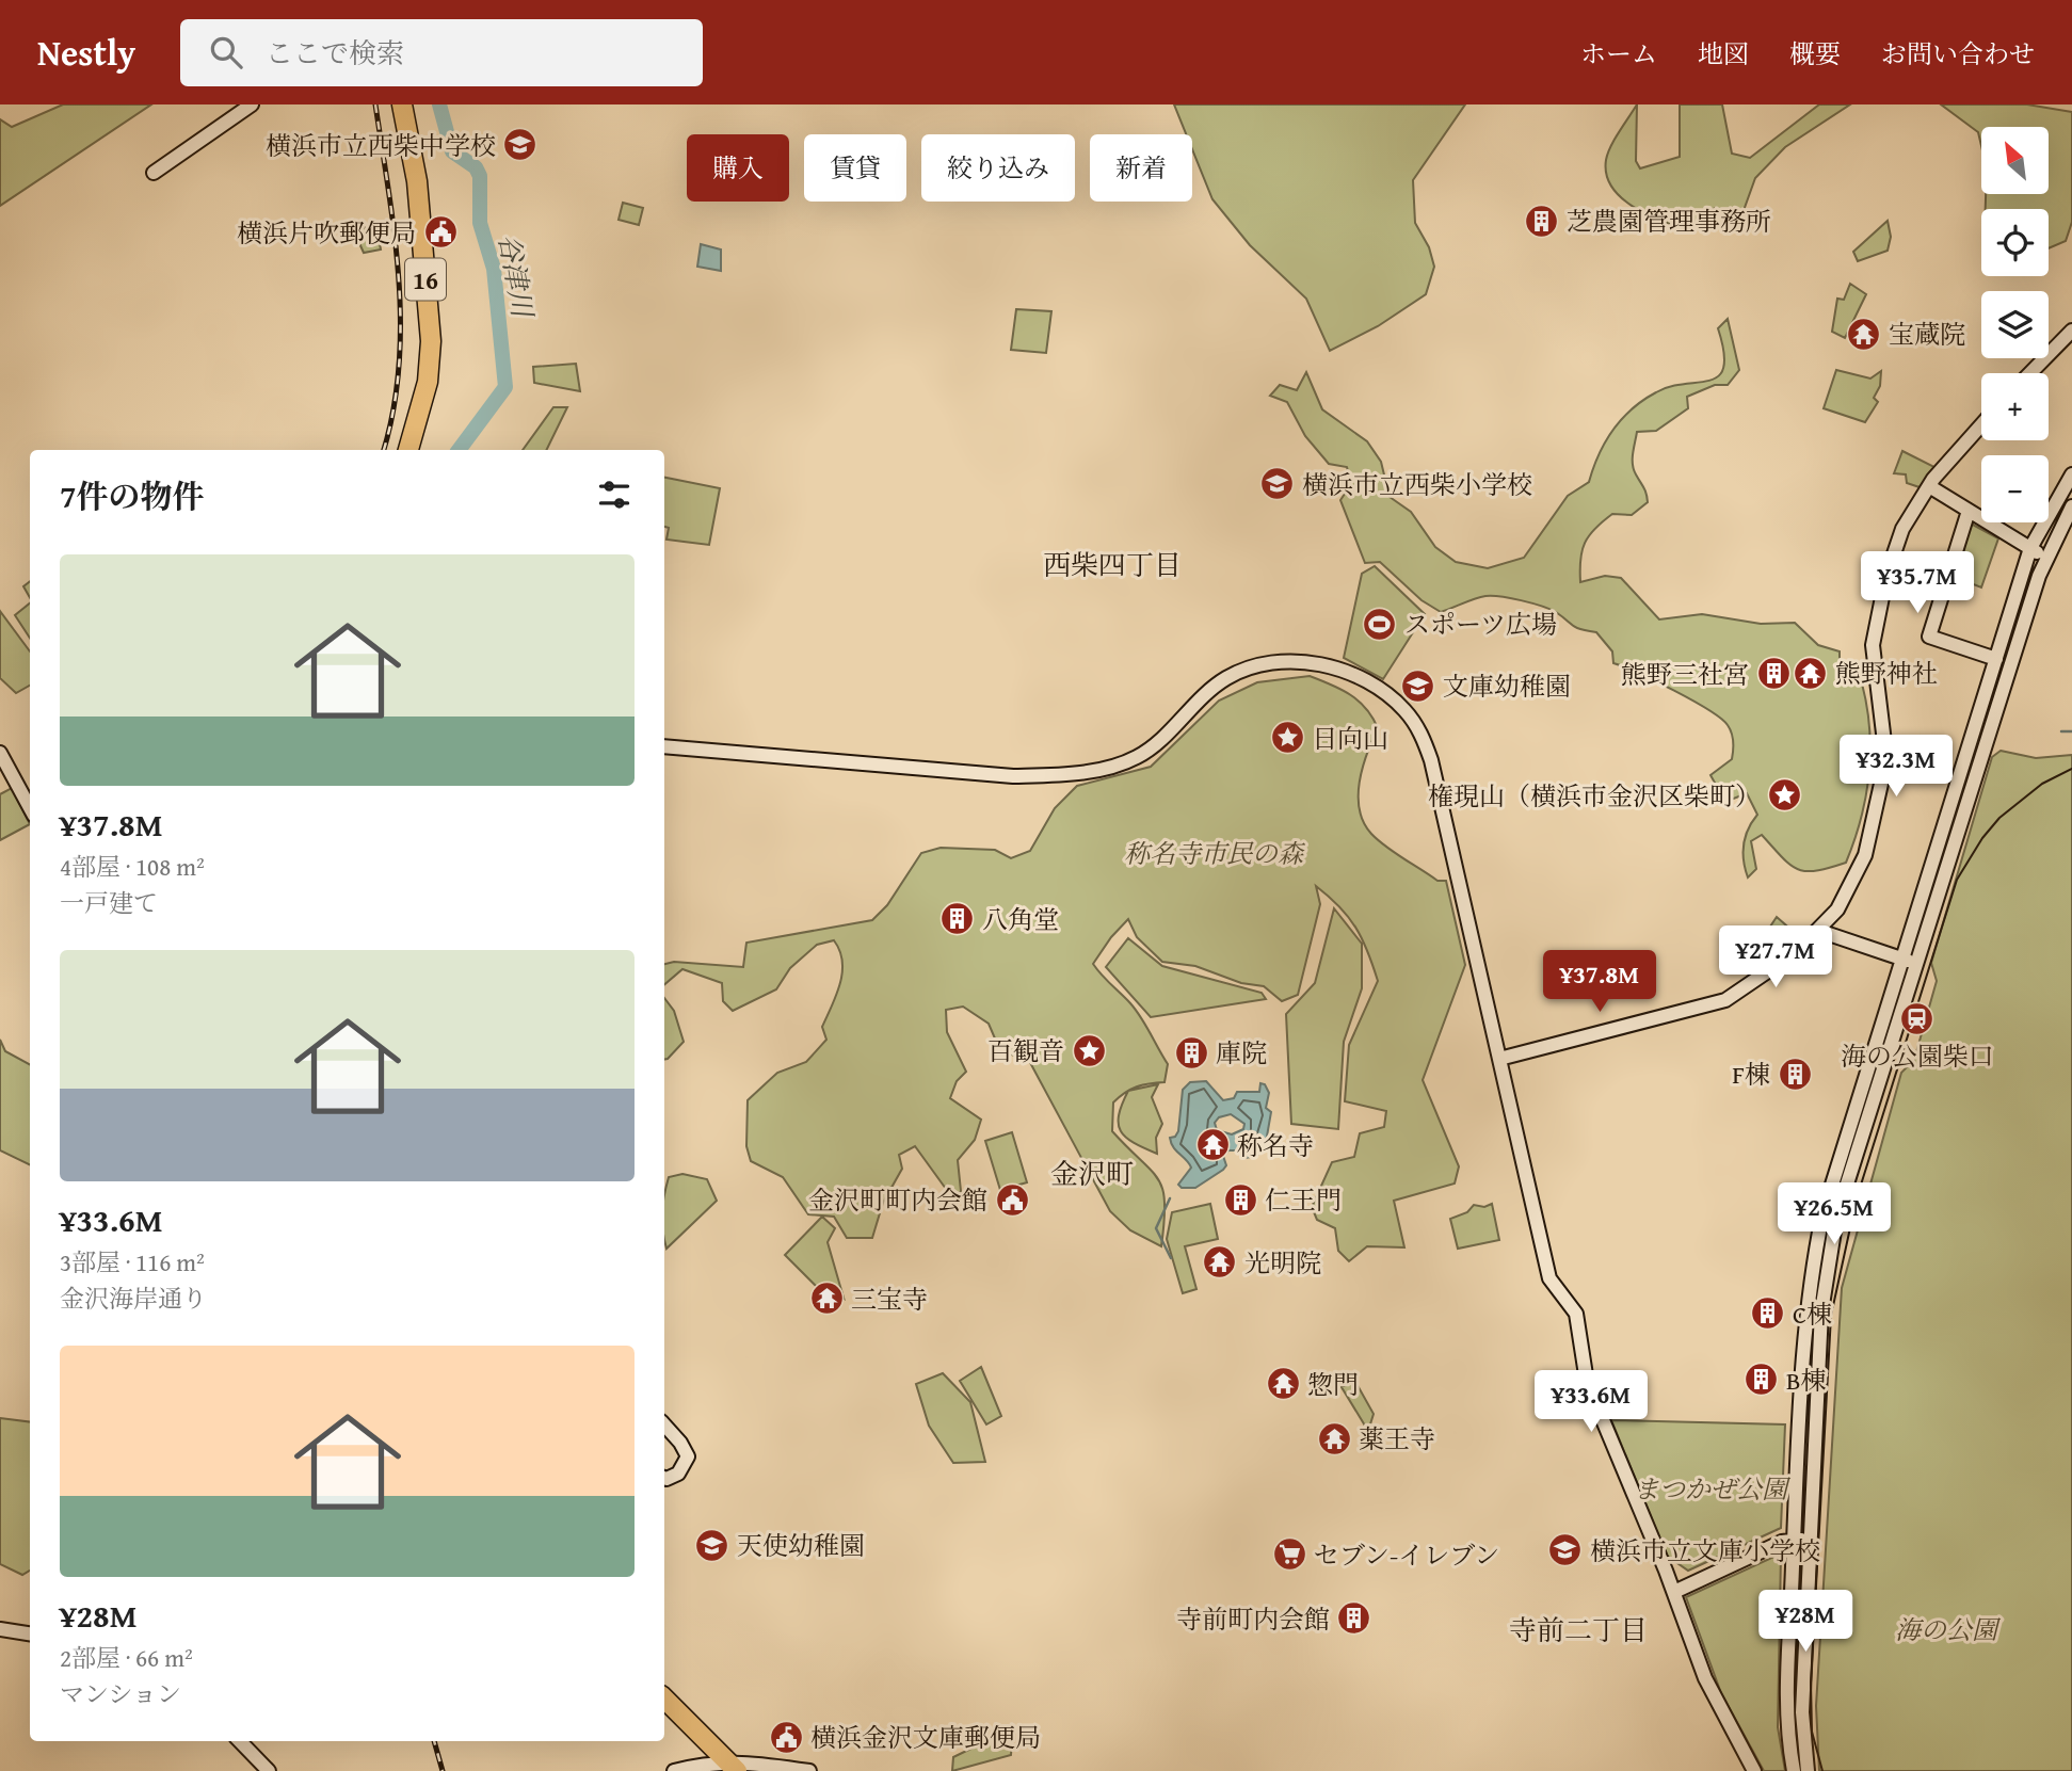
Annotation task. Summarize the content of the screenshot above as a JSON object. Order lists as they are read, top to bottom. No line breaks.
{"streets":{"highway":["16"]},"districts":["西柴四丁目","金沢町","寺前二丁目"],"water":["谷津川"],"parks":["称名寺市民の森","まつかぜ公園","海の公園"],"places":{"school or university":["横浜市立西柴中学校","横浜市立西柴小学校","文庫幼稚園","天使幼稚園","横浜市立文庫小学校"],"building":["芝農園管理事務所","熊野三社宮","八角堂","庫院","F棟","仁王門","C棟","B棟","寺前町内会館"],"public building":["横浜片吹郵便局","金沢町町内会館","横浜金沢文庫郵便局"],"temple":["宝蔵院","熊野神社","称名寺","光明院","三宝寺","惣門","薬王寺"],"sports":["スポーツ広場"],"place":["日向山","権現山（横浜市金沢区柴町）","百観音"],"station":["海の公園柴口"],"supermarket":["セブン-イレブン"]},"north":"top left","page":{"header":"Nestly","search":"ここで検索","nav":["ホーム","地図","概要","お問い合わせ"],"map_buttons":["+","−"],"chip":["購入","賃貸","絞り込み","新着"],"heading":"7件の物件","list":[{"name":"¥37.8M","note":"4部屋 · 108 m² · 一戸建て"},{"name":"¥33.6M","note":"3部屋 · 116 m² · 金沢海岸通り"},{"name":"¥28M","note":"2部屋 · 66 m² · マンション"}],"price":["¥35.7M","¥32.3M","¥27.7M","¥37.8M","¥26.5M","¥33.6M","¥28M"]}}
